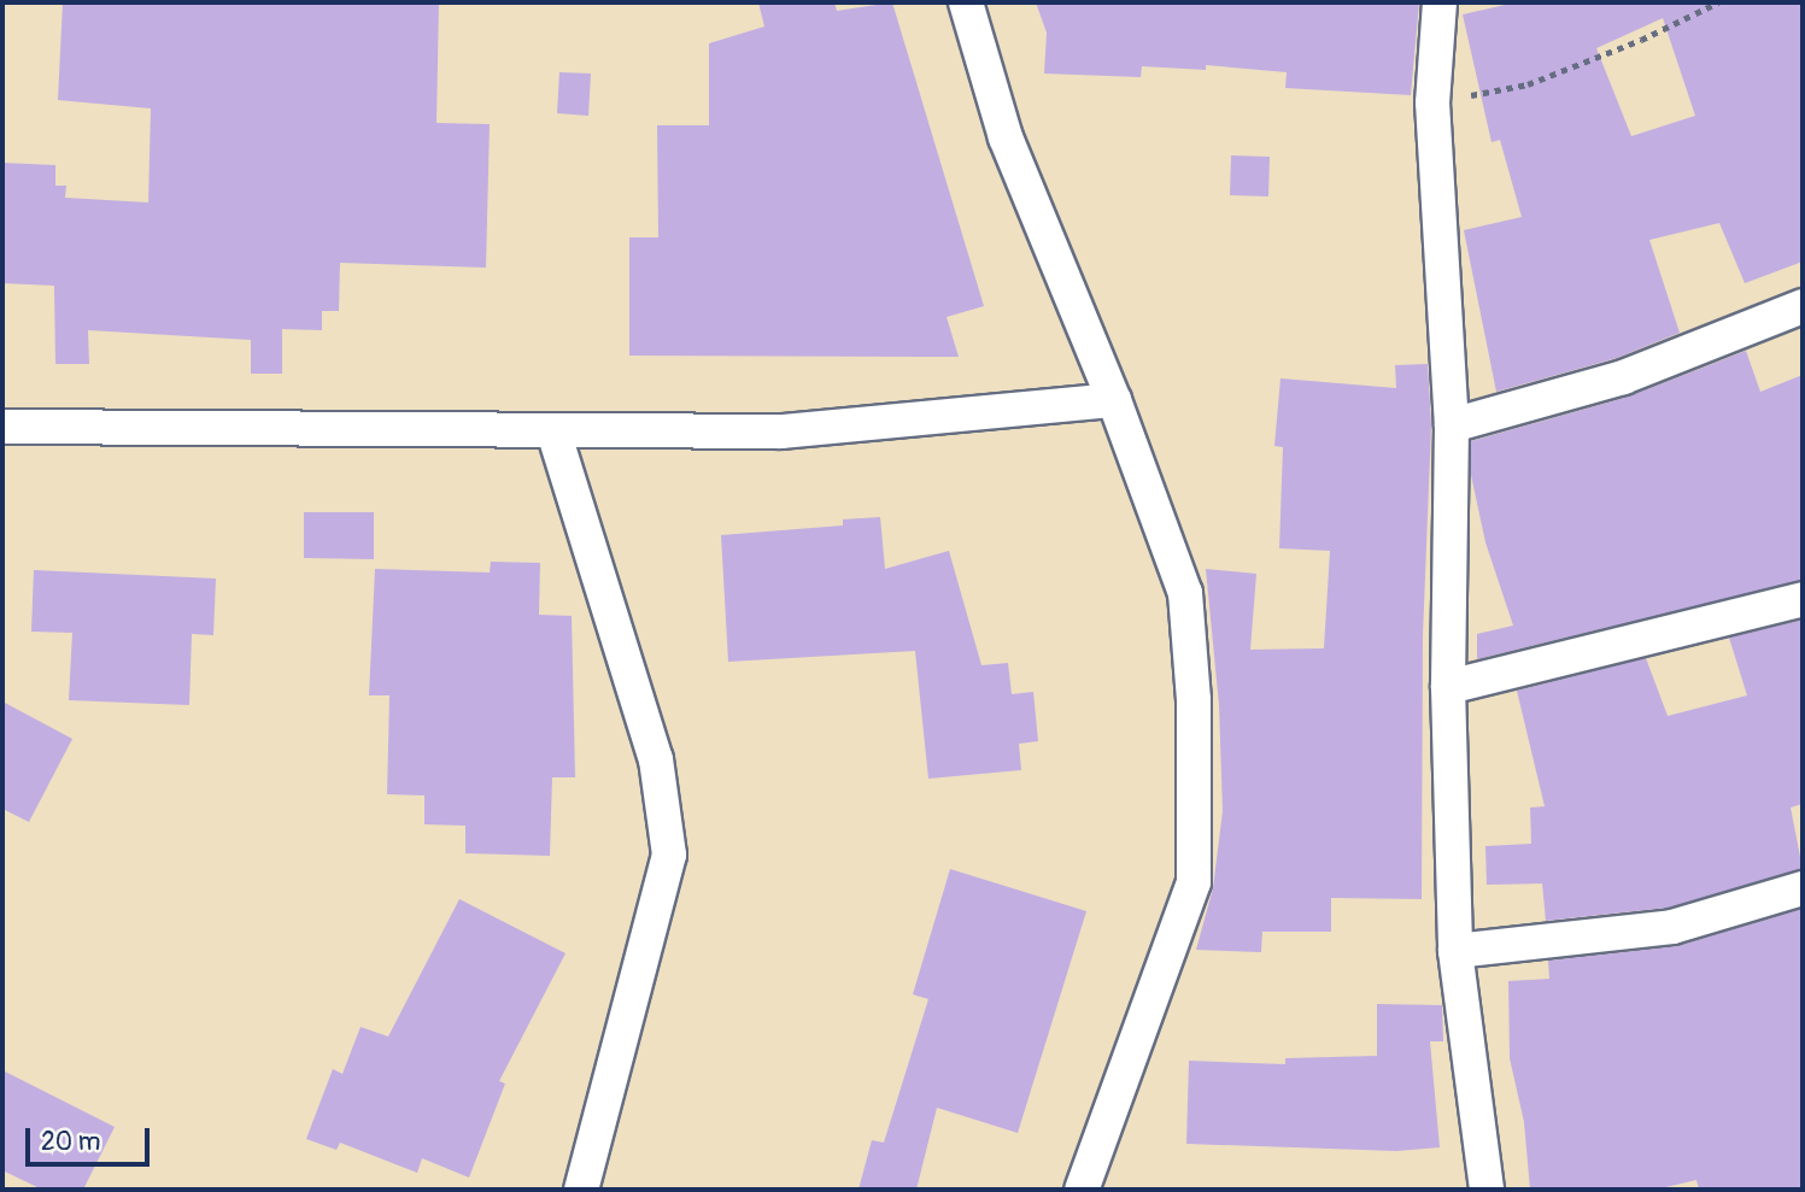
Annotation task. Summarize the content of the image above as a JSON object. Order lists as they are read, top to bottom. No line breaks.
{"scale_bar":"20 m"}
